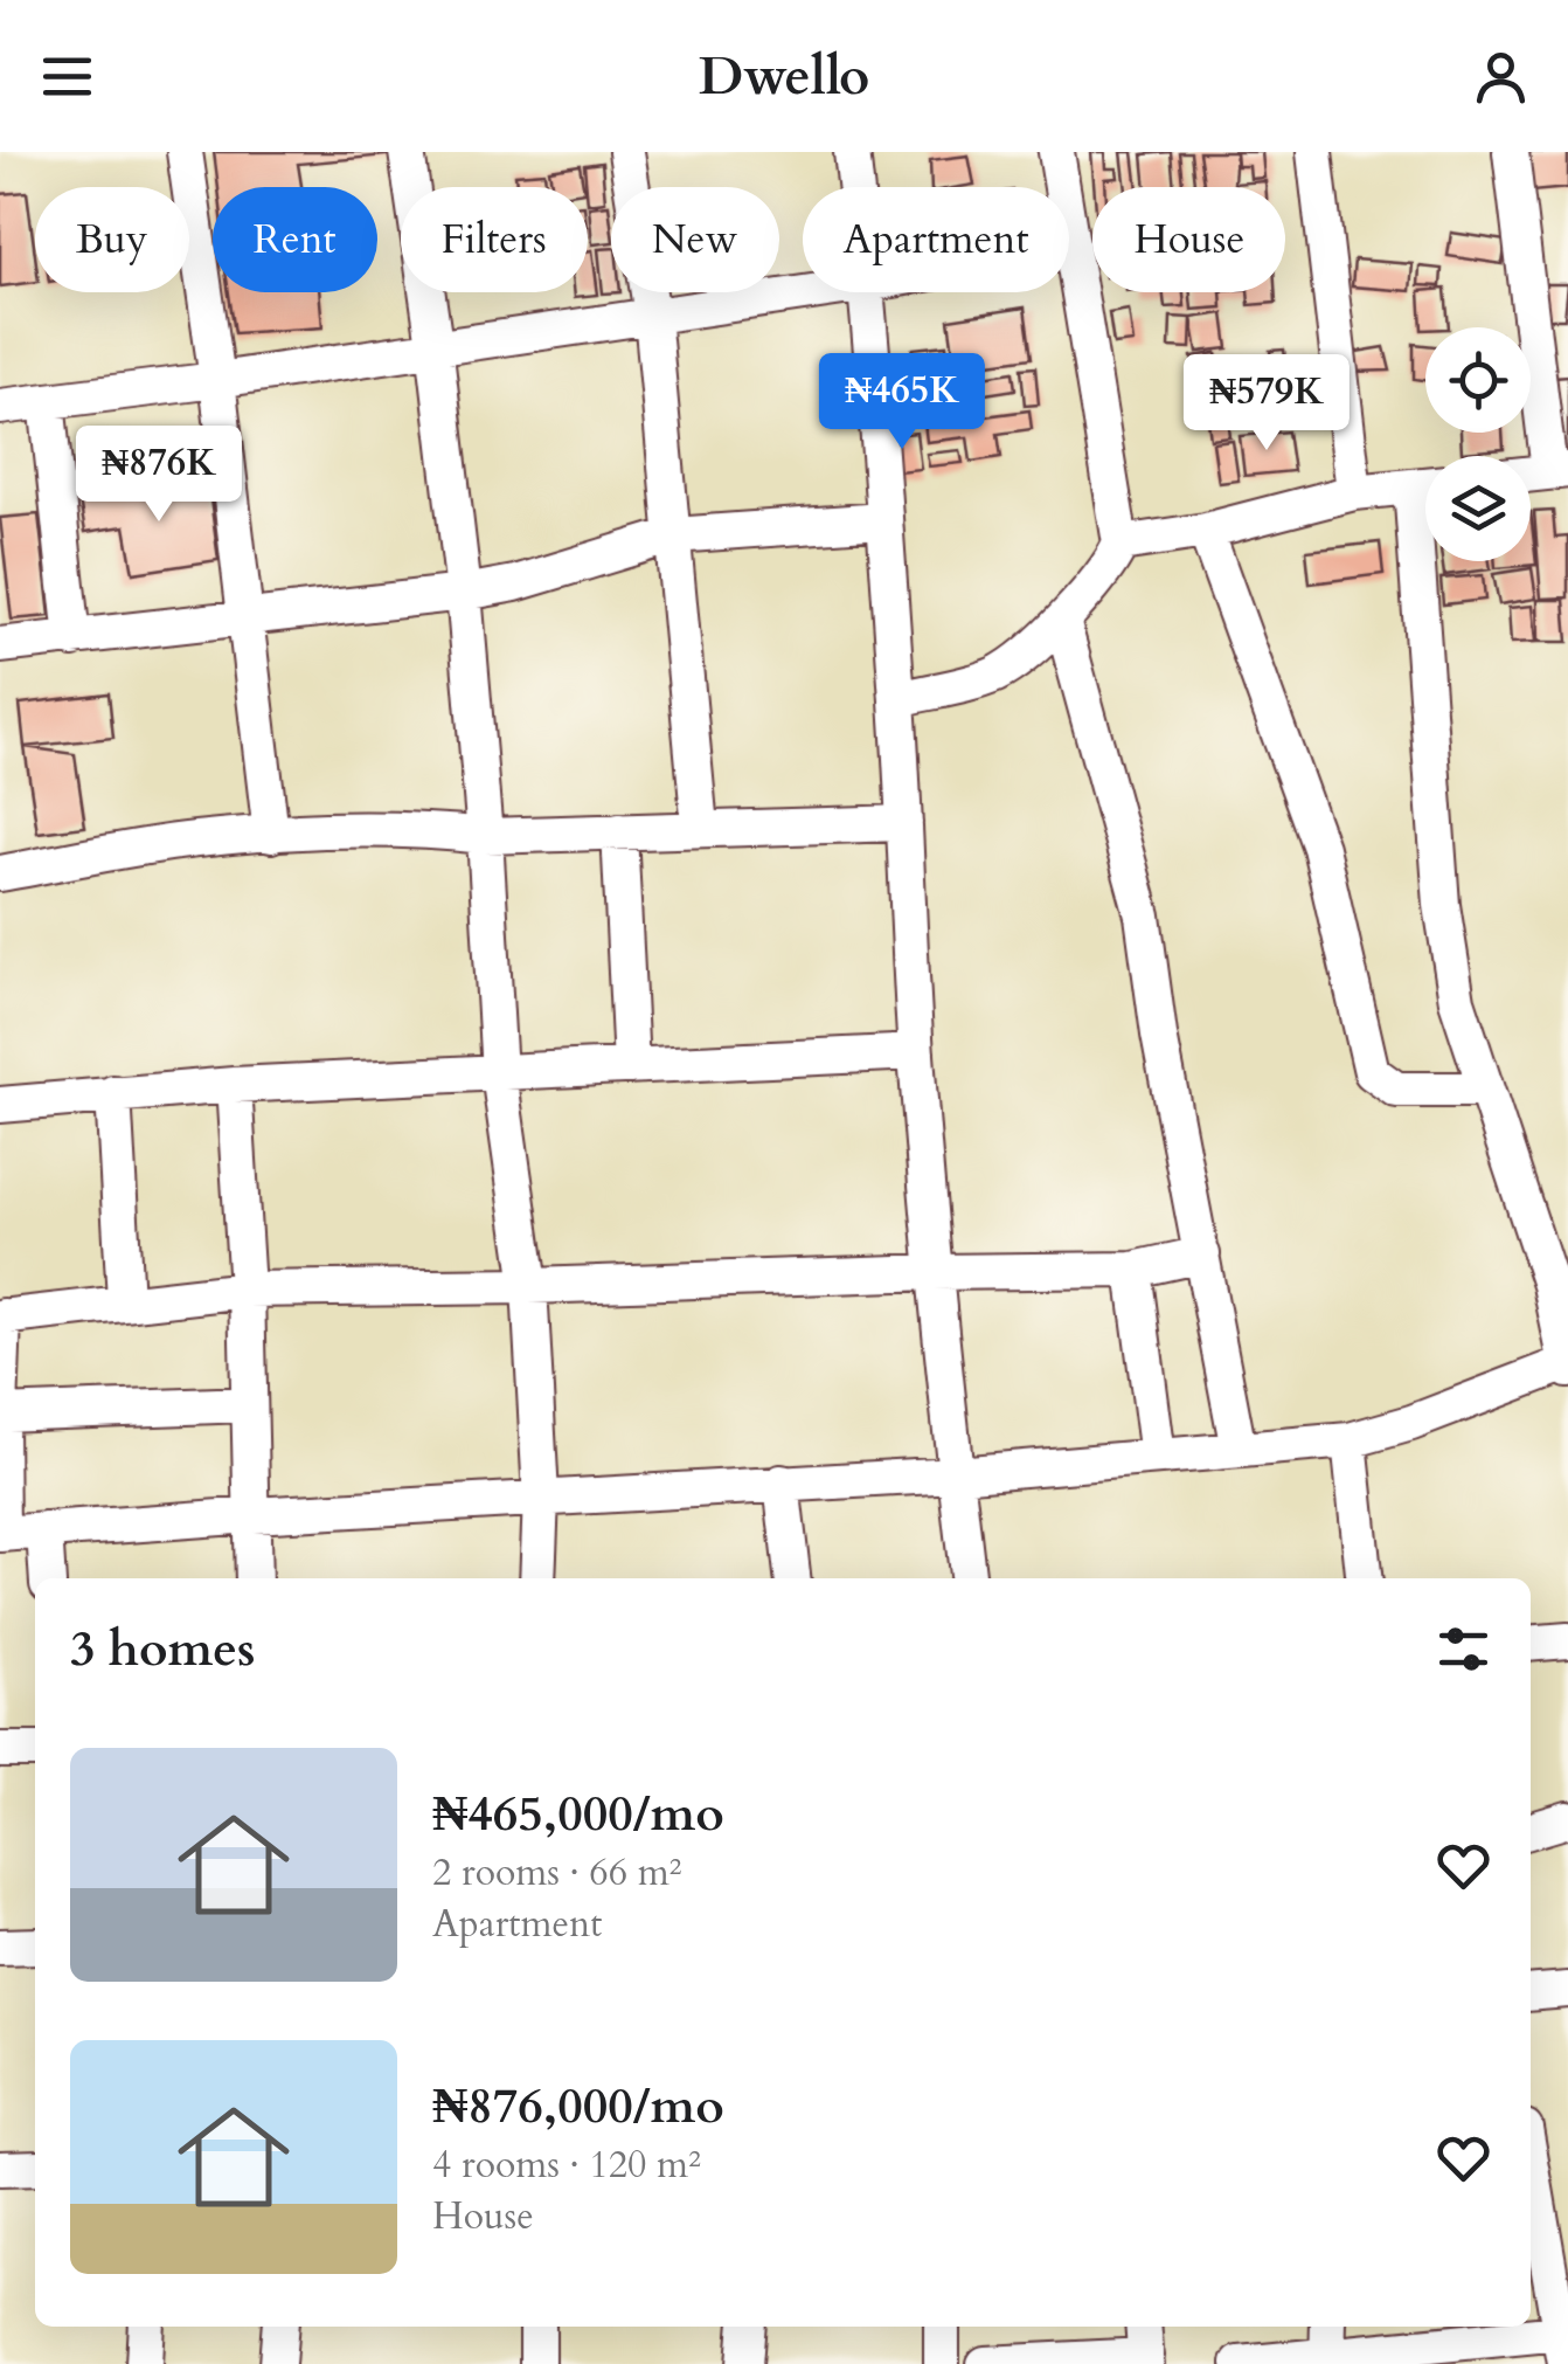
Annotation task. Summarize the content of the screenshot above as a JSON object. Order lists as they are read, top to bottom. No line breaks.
{"page":{"header":"Dwello","chip":["Buy","Rent","Filters","New","Apartment","House"],"price":["₦465K","₦579K","₦876K"],"heading":"3 homes","list":[{"name":"₦465,000/mo","note":"2 rooms · 66 m² · Apartment"},{"name":"₦876,000/mo","note":"4 rooms · 120 m² · House"}]}}
